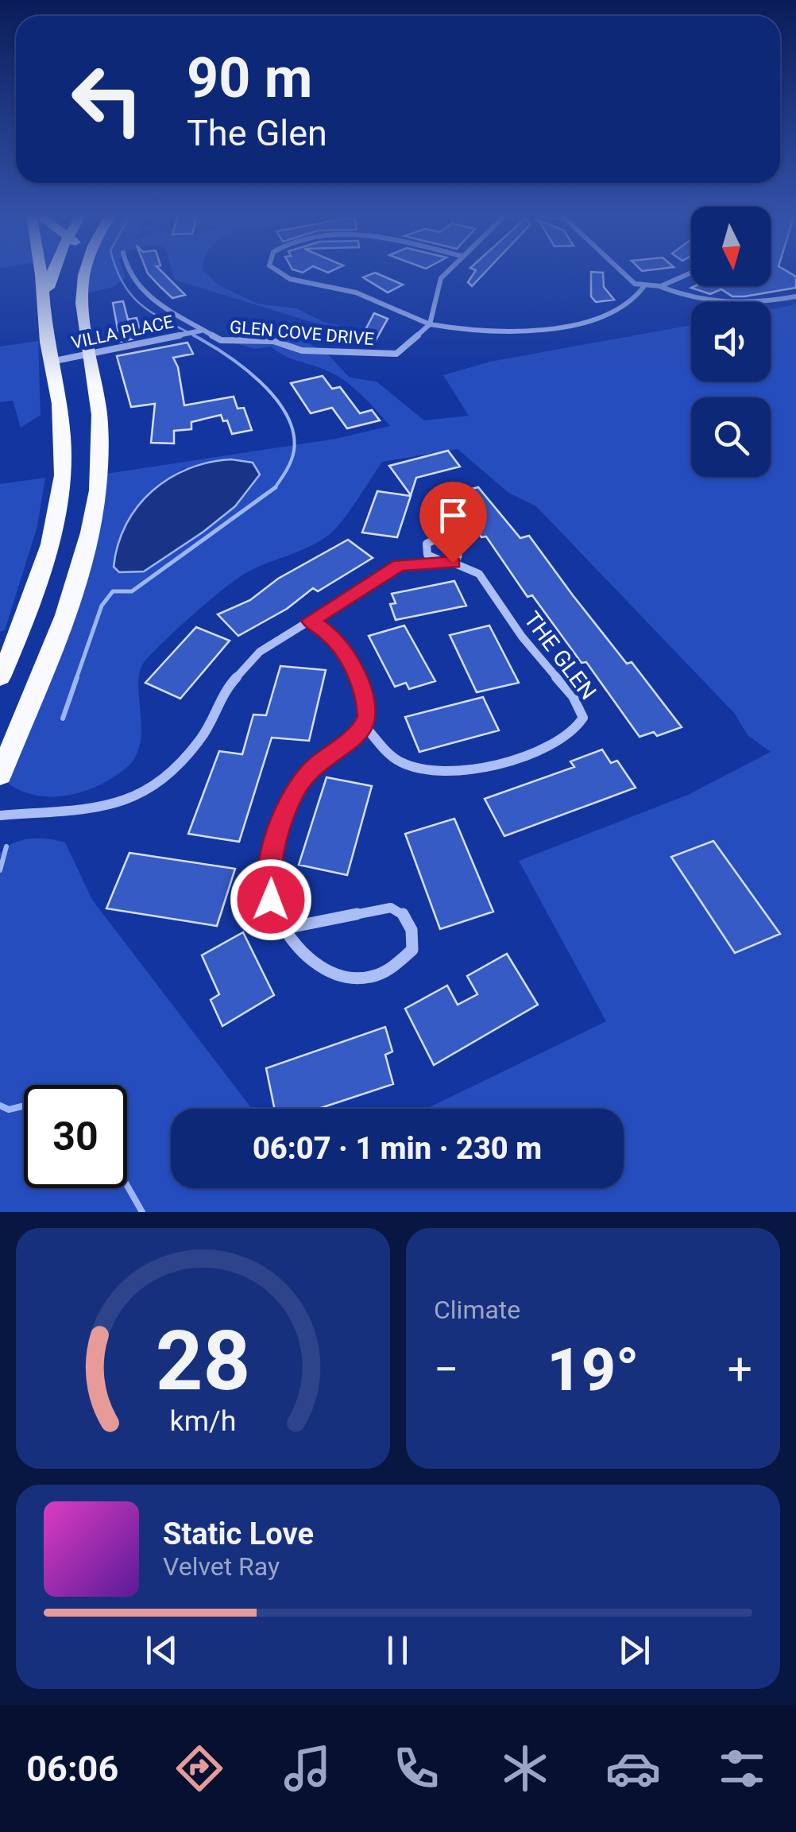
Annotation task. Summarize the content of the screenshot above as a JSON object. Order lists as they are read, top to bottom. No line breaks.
{"streets":{"street":["VILLA PLACE","GLEN COVE DRIVE","THE GLEN"]},"crossings":[["VILLA PLACE","GLEN COVE DRIVE"]],"north":"bottom","page":{"turn":["90 m","The Glen"],"limit":"30","trip":"06:07 · 1 min · 230 m","tile":"Climate","heat":["−","19°","+"],"song":["Static Love","Velvet Ray"],"tabs":"06:06","gauge":["28","km/h"]}}
